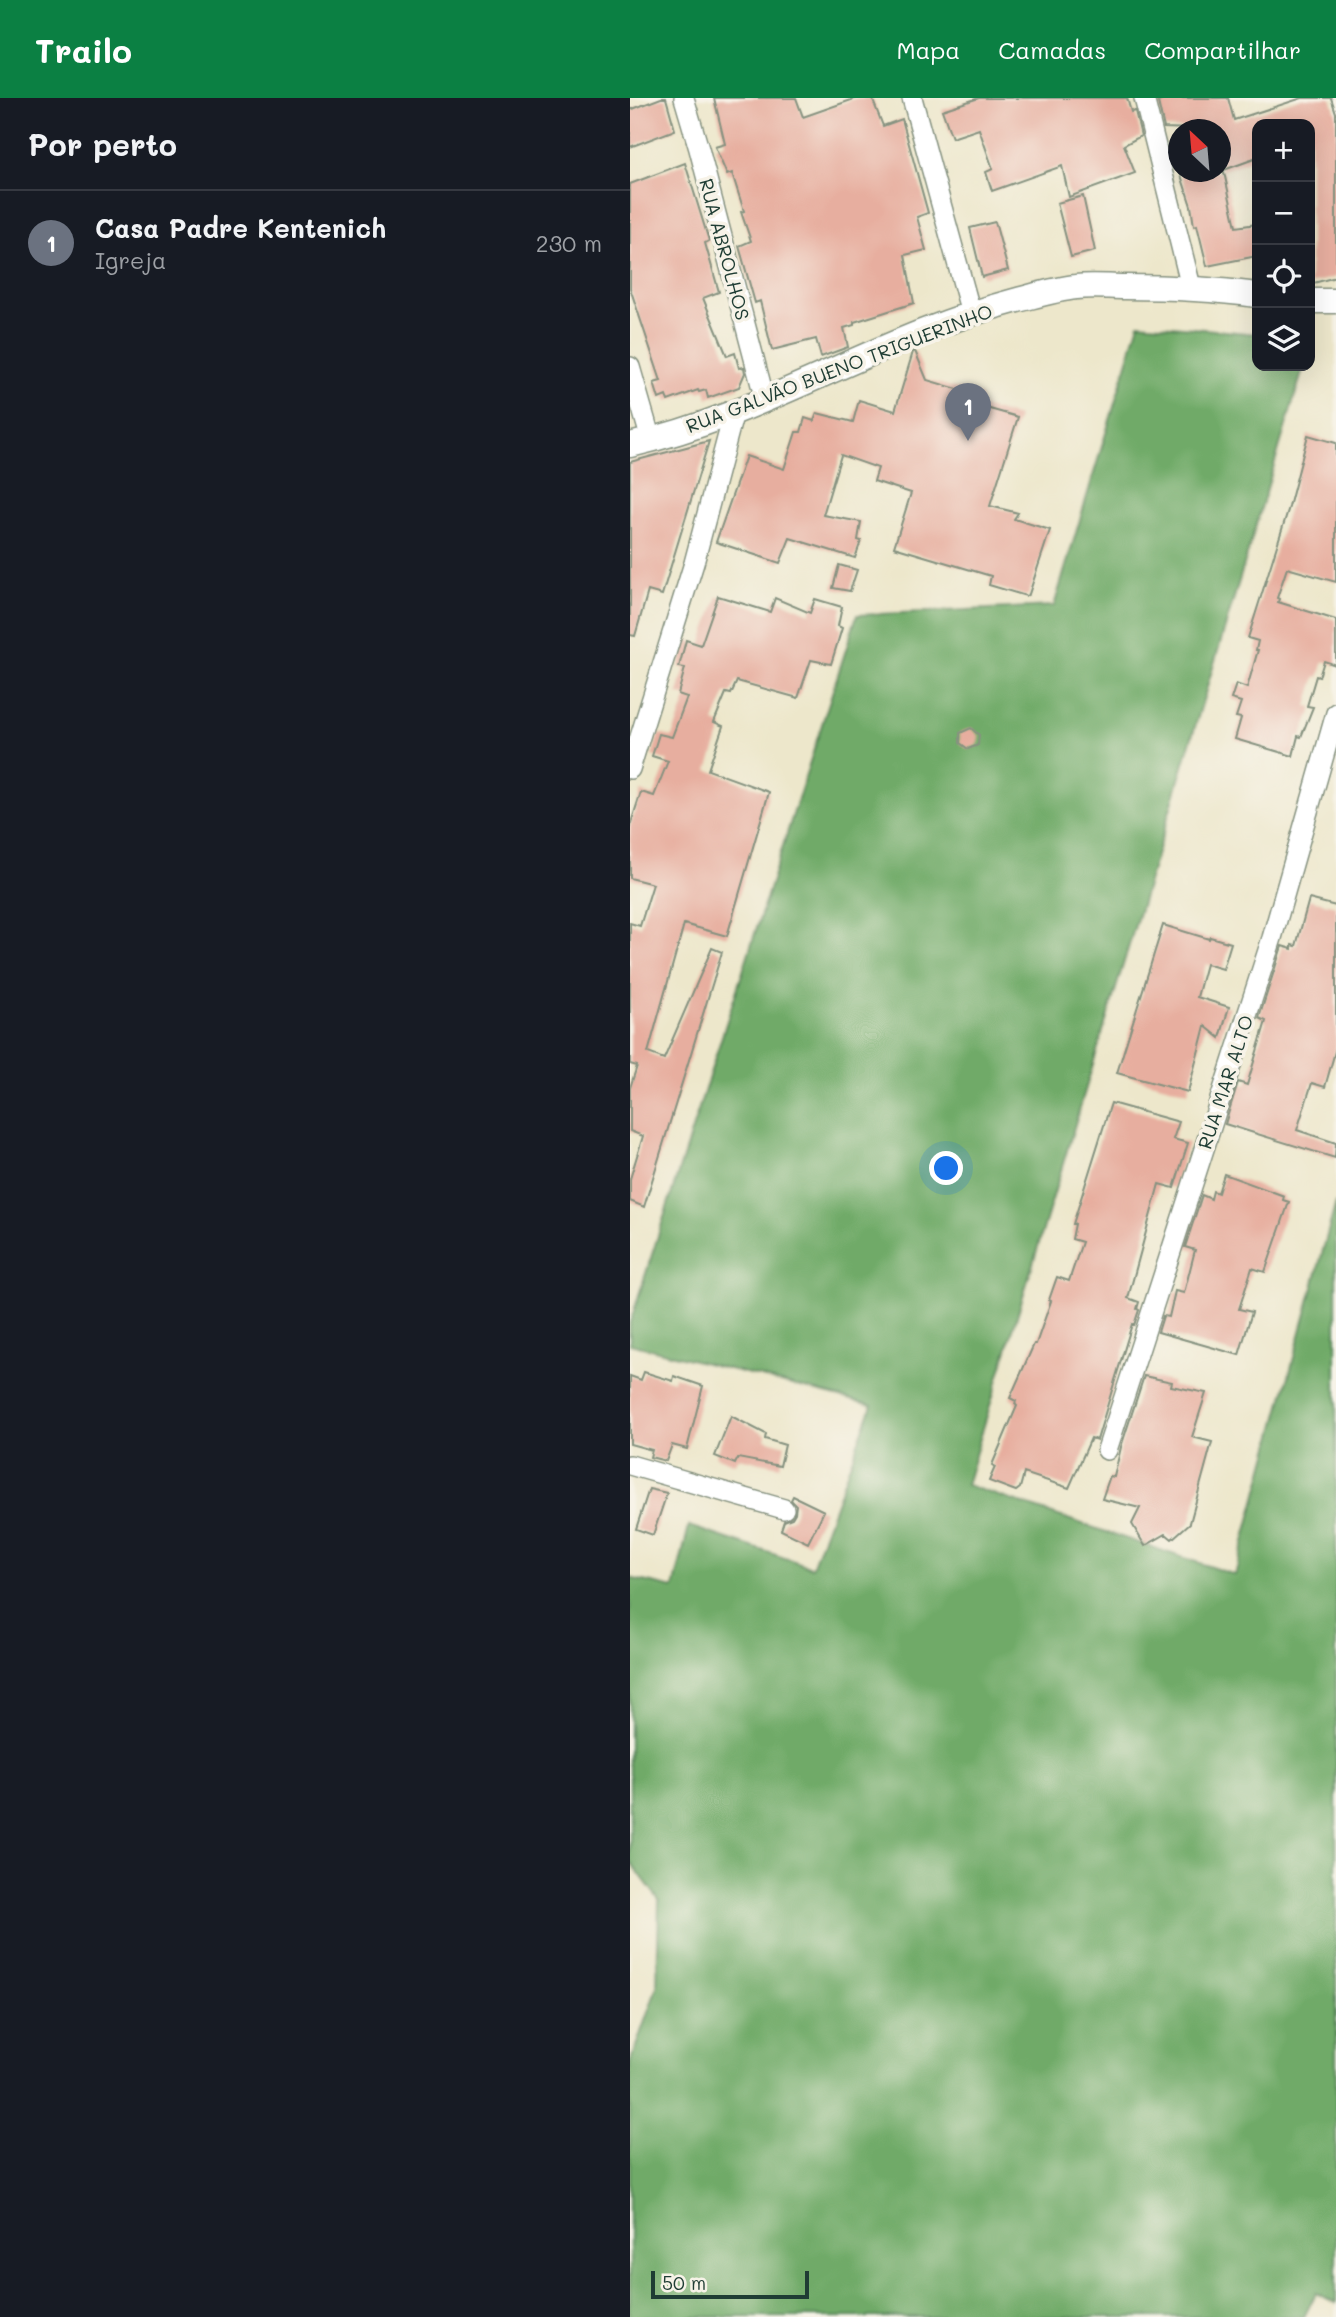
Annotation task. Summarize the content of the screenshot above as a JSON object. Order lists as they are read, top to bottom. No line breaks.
{"streets":{"street":["RUA ABROLHOS","RUA GALVÃO BUENO TRIGUERINHO","RUA MAR ALTO"]},"crossings":[["RUA ABROLHOS","RUA GALVÃO BUENO TRIGUERINHO"]],"scale_bar":"50 m","north":"top left","page":{"header":"Trailo","nav":["Mapa","Camadas","Compartilhar"],"heading":"Por perto","map_buttons":["+","−"],"list":[{"mark":"1","name":"Casa Padre Kentenich","note":"Igreja","value":"230 m"}],"pins":"1","scale":"50 m"}}
